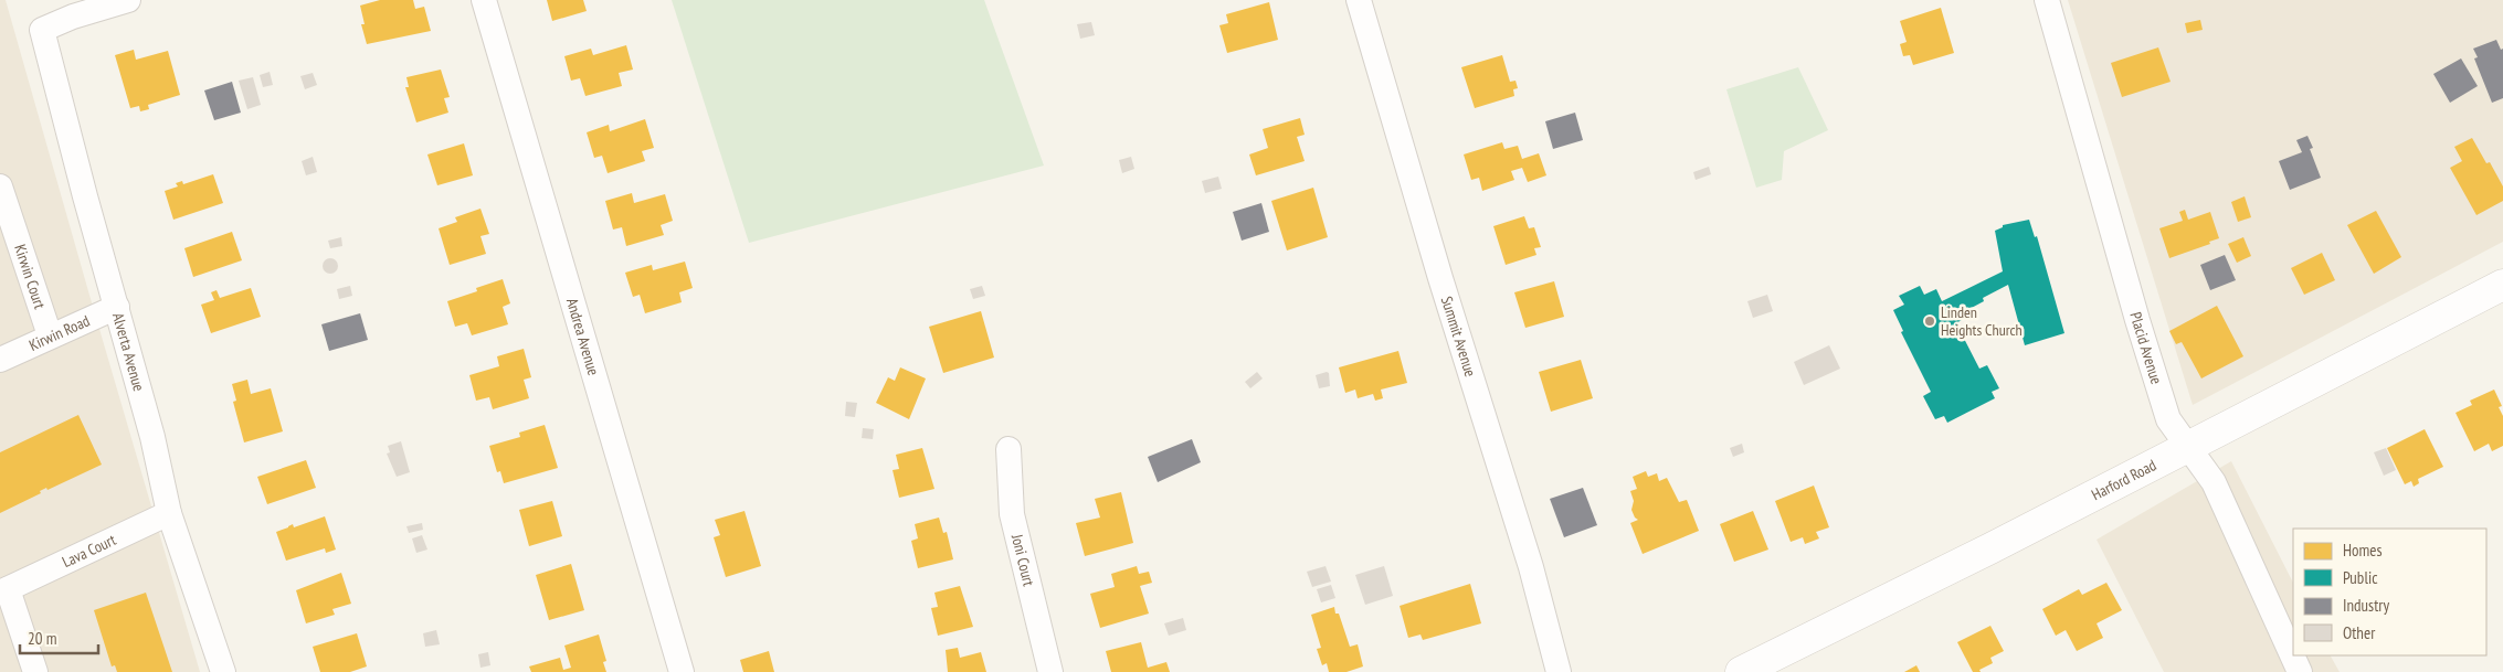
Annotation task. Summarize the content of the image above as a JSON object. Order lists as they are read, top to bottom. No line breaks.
{"streets":{"main road":["Harford Road"],"street":["Kirwin Court","Kirwin Road","Andrea Avenue","Summit Avenue","Placid Avenue","Alverta Avenue","Lava Court","Joni Court"]},"crossings":[["Kirwin Court","Kirwin Road"],["Kirwin Road","Alverta Avenue"],["Placid Avenue","Harford Road"],["Alverta Avenue","Lava Court"]],"places":["Linden Heights Church"],"legend":["Homes","Public","Industry","Other"],"scale_bar":"20 m"}
